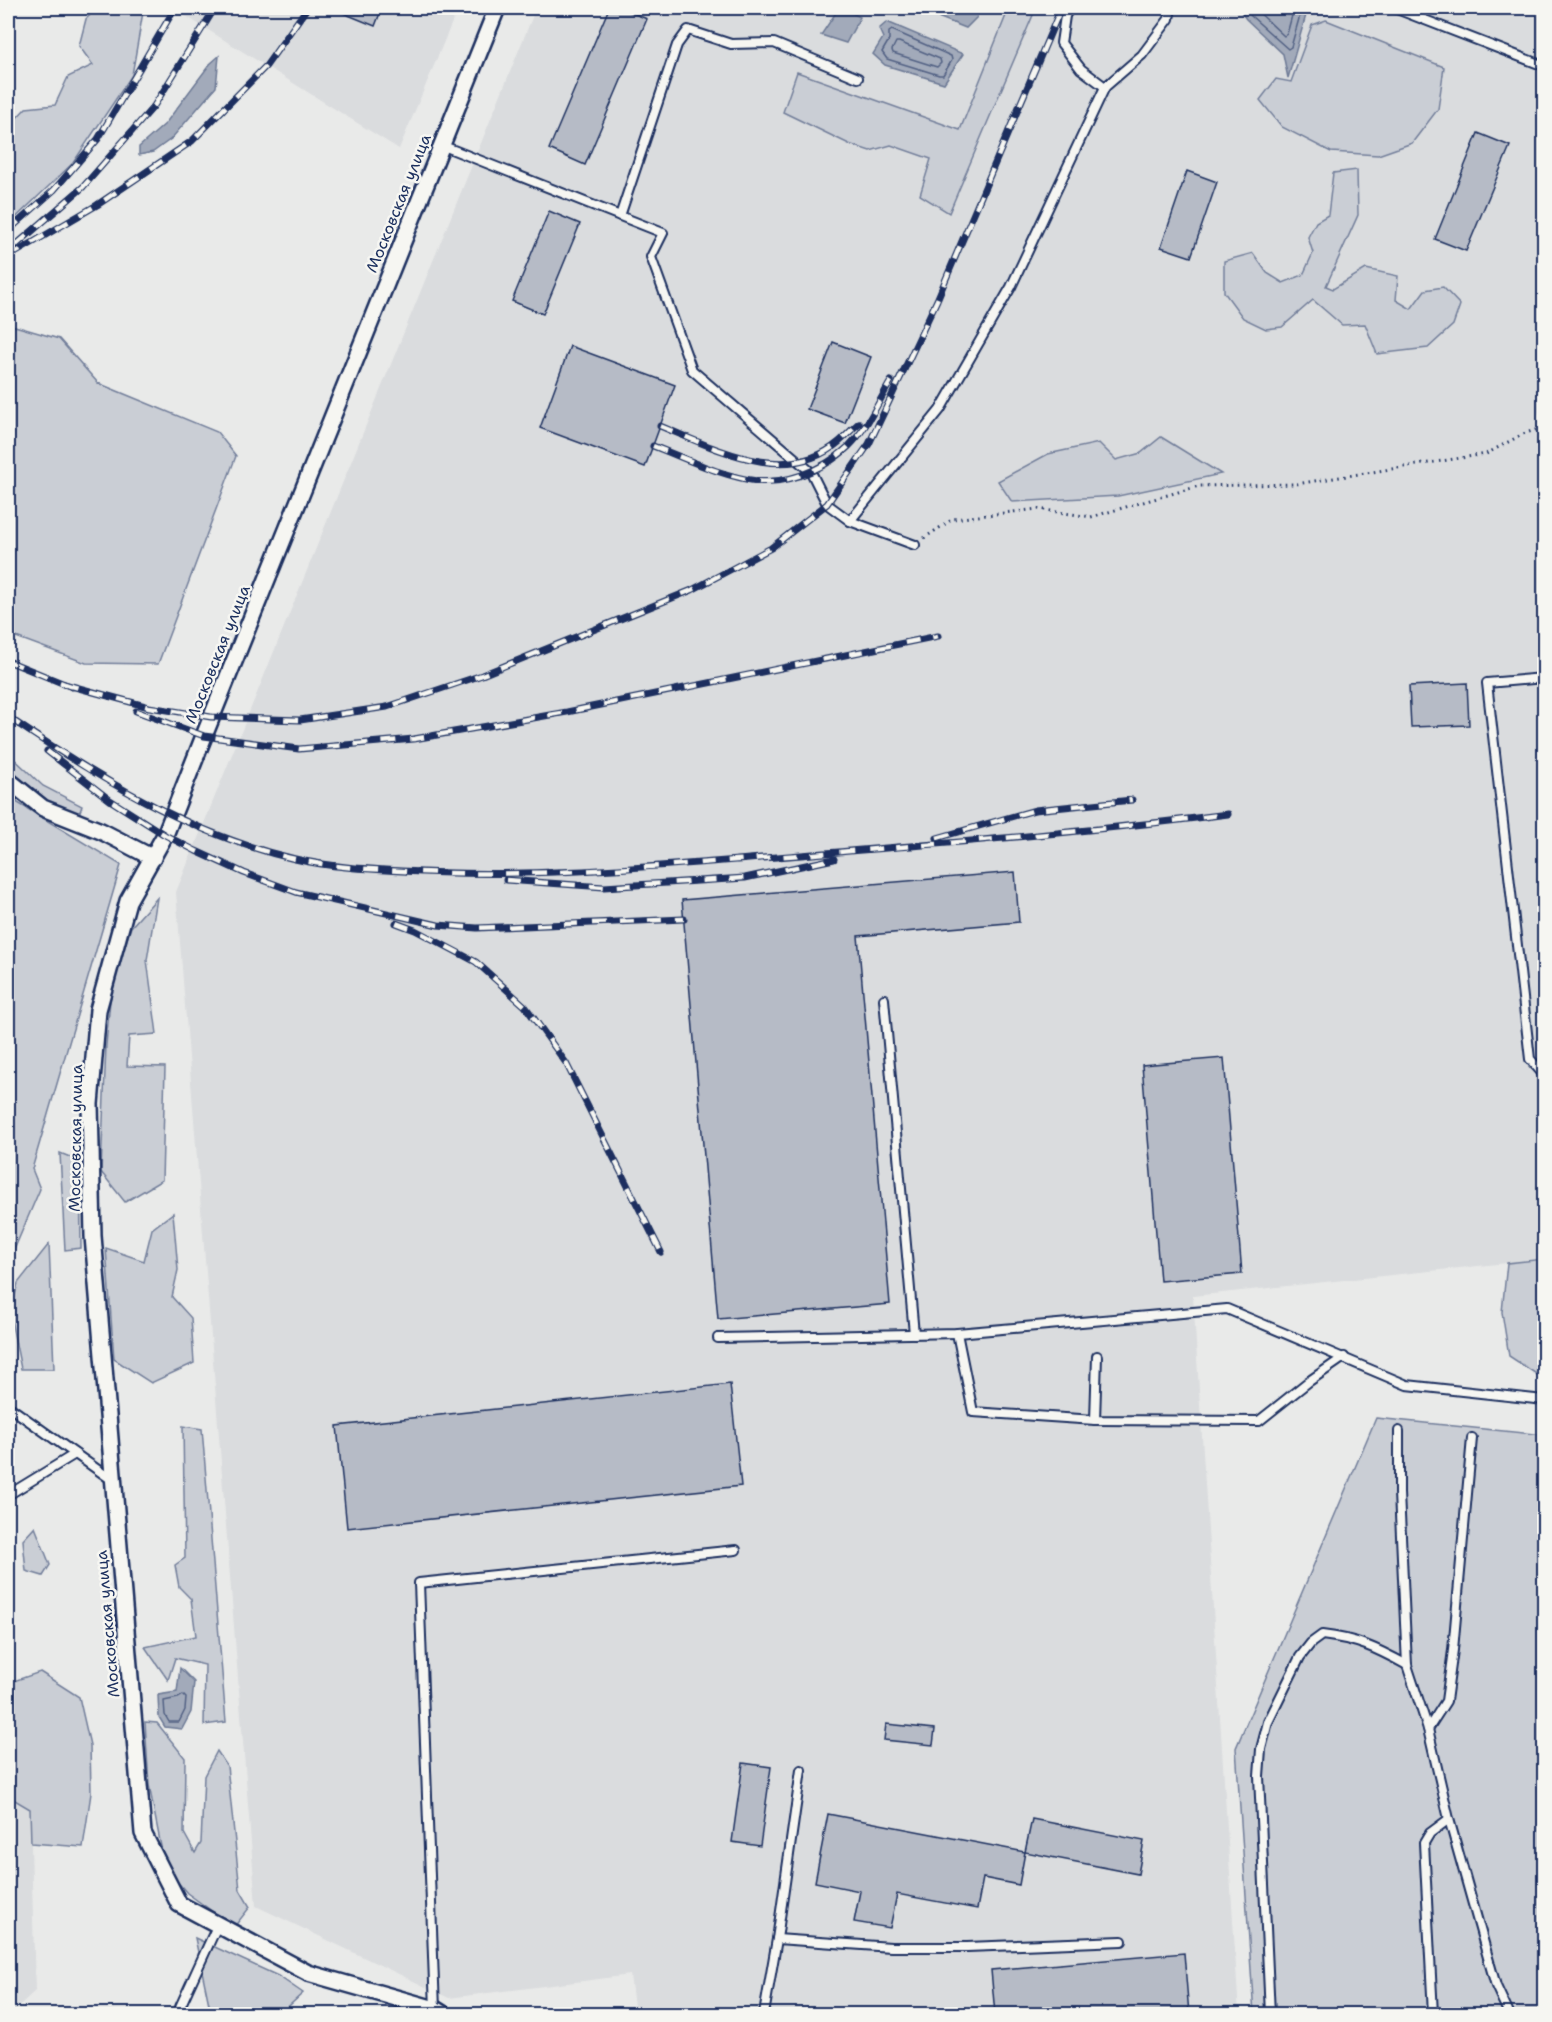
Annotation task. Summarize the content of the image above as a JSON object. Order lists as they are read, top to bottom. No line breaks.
{"streets":{"street":["Московская улица"]}}
